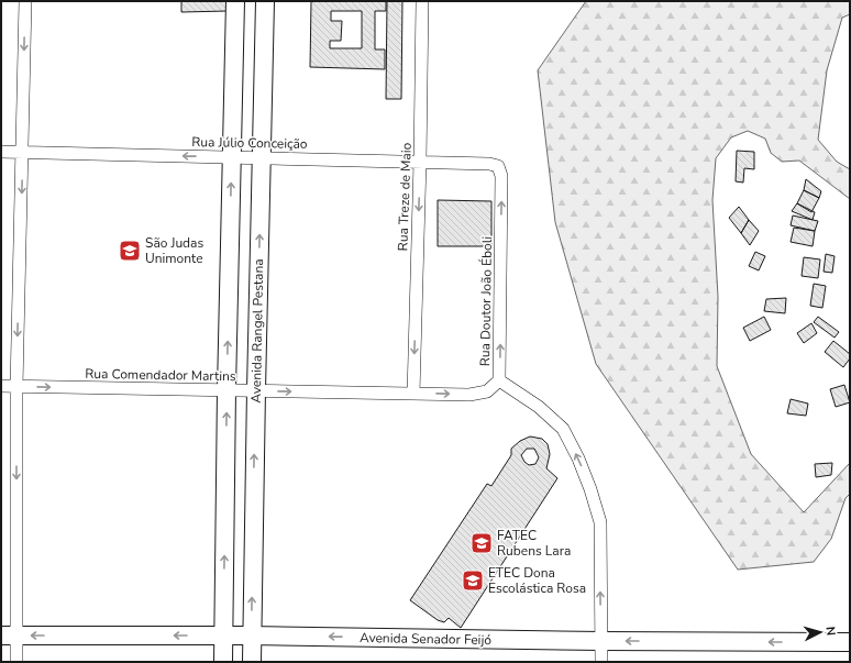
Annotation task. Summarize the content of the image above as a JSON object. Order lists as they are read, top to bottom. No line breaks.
{"streets":{"main road":["Avenida Rangel Pestana","Avenida Senador Feijó"],"street":["Rua Júlio Conceição","Rua Treze de Maio","Rua Doutor João Éboli","Rua Comendador Martins"]},"crossings":[["Rua Júlio Conceição","Rua Treze de Maio"],["Rua Júlio Conceição","Rua Doutor João Éboli"],["Rua Júlio Conceição","Avenida Rangel Pestana"],["Rua Treze de Maio","Rua Comendador Martins"],["Rua Doutor João Éboli","Rua Comendador Martins"],["Rua Doutor João Éboli","Avenida Senador Feijó"],["Avenida Rangel Pestana","Rua Comendador Martins"],["Avenida Rangel Pestana","Avenida Senador Feijó"]],"one_way":["Rua Júlio Conceição","Rua Treze de Maio","Rua Doutor João Éboli","Rua Comendador Martins","Avenida Senador Feijó"],"places":{"school or university":["São Judas Unimonte","FATEC Rubens Lara","ETEC Dona Escolástica Rosa"]},"north":"right"}
